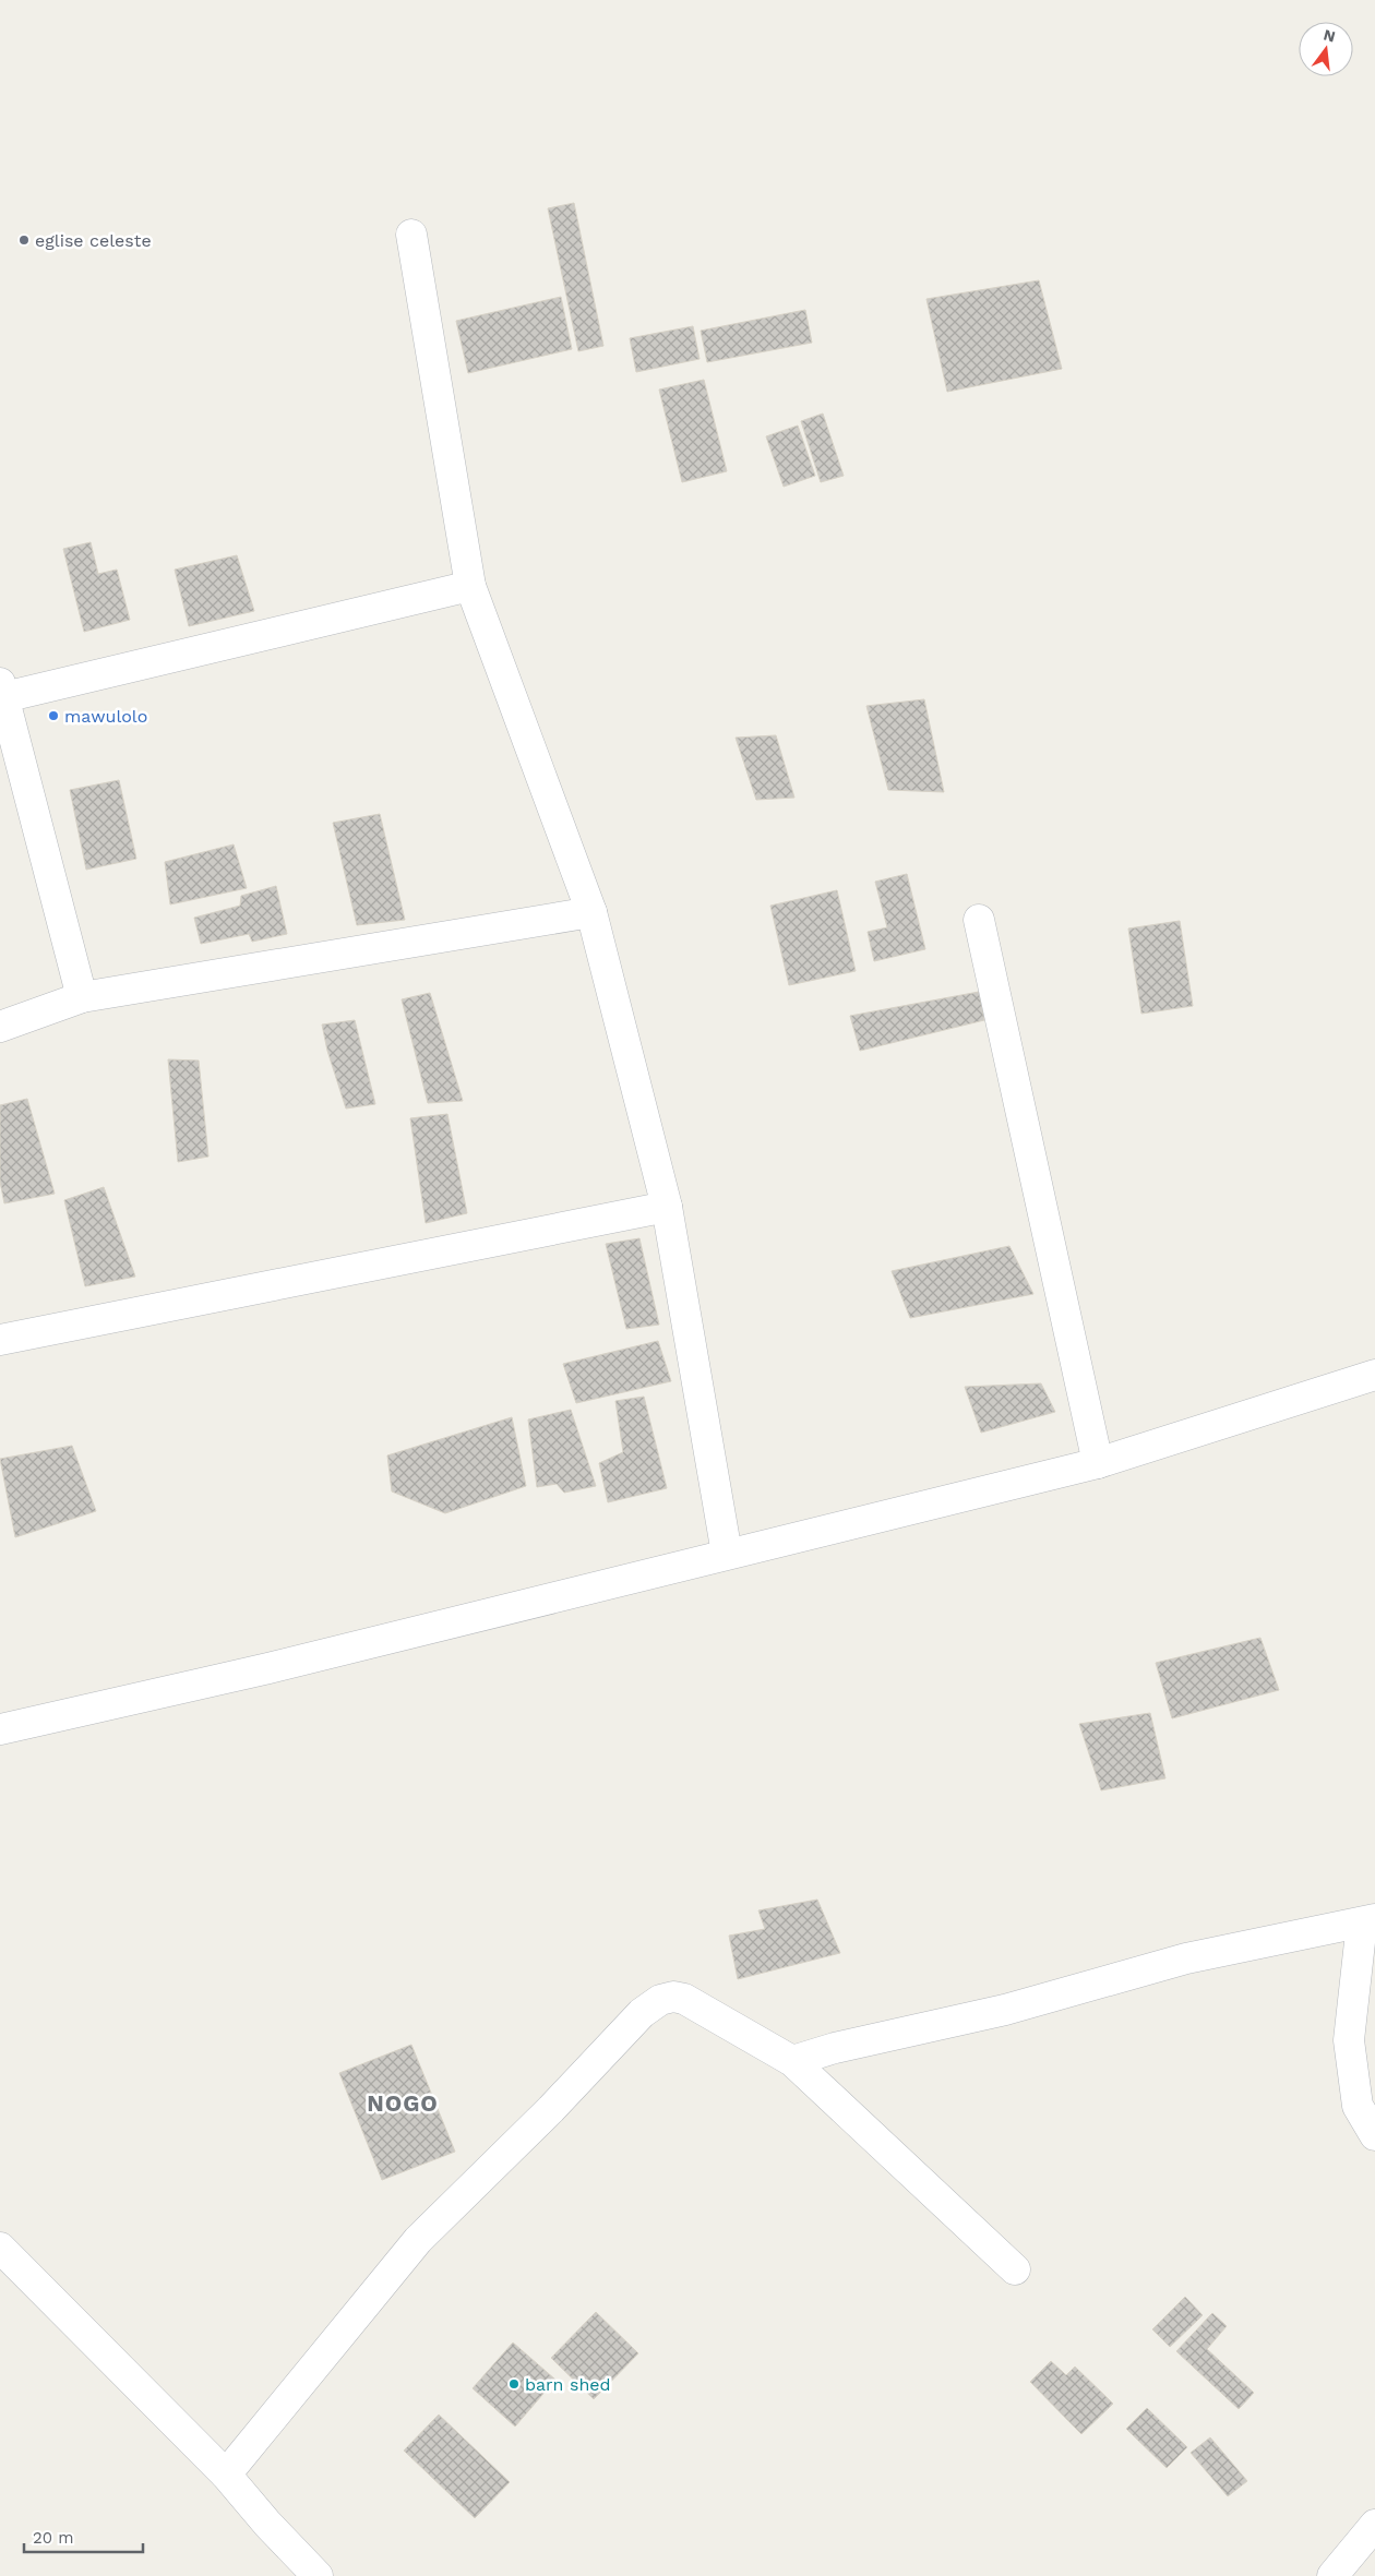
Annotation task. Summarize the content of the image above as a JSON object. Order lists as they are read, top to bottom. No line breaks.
{"districts":["NOGO"],"places":["eglise celeste","mawulolo","barn shed"],"scale_bar":"20 m","north":"top"}
